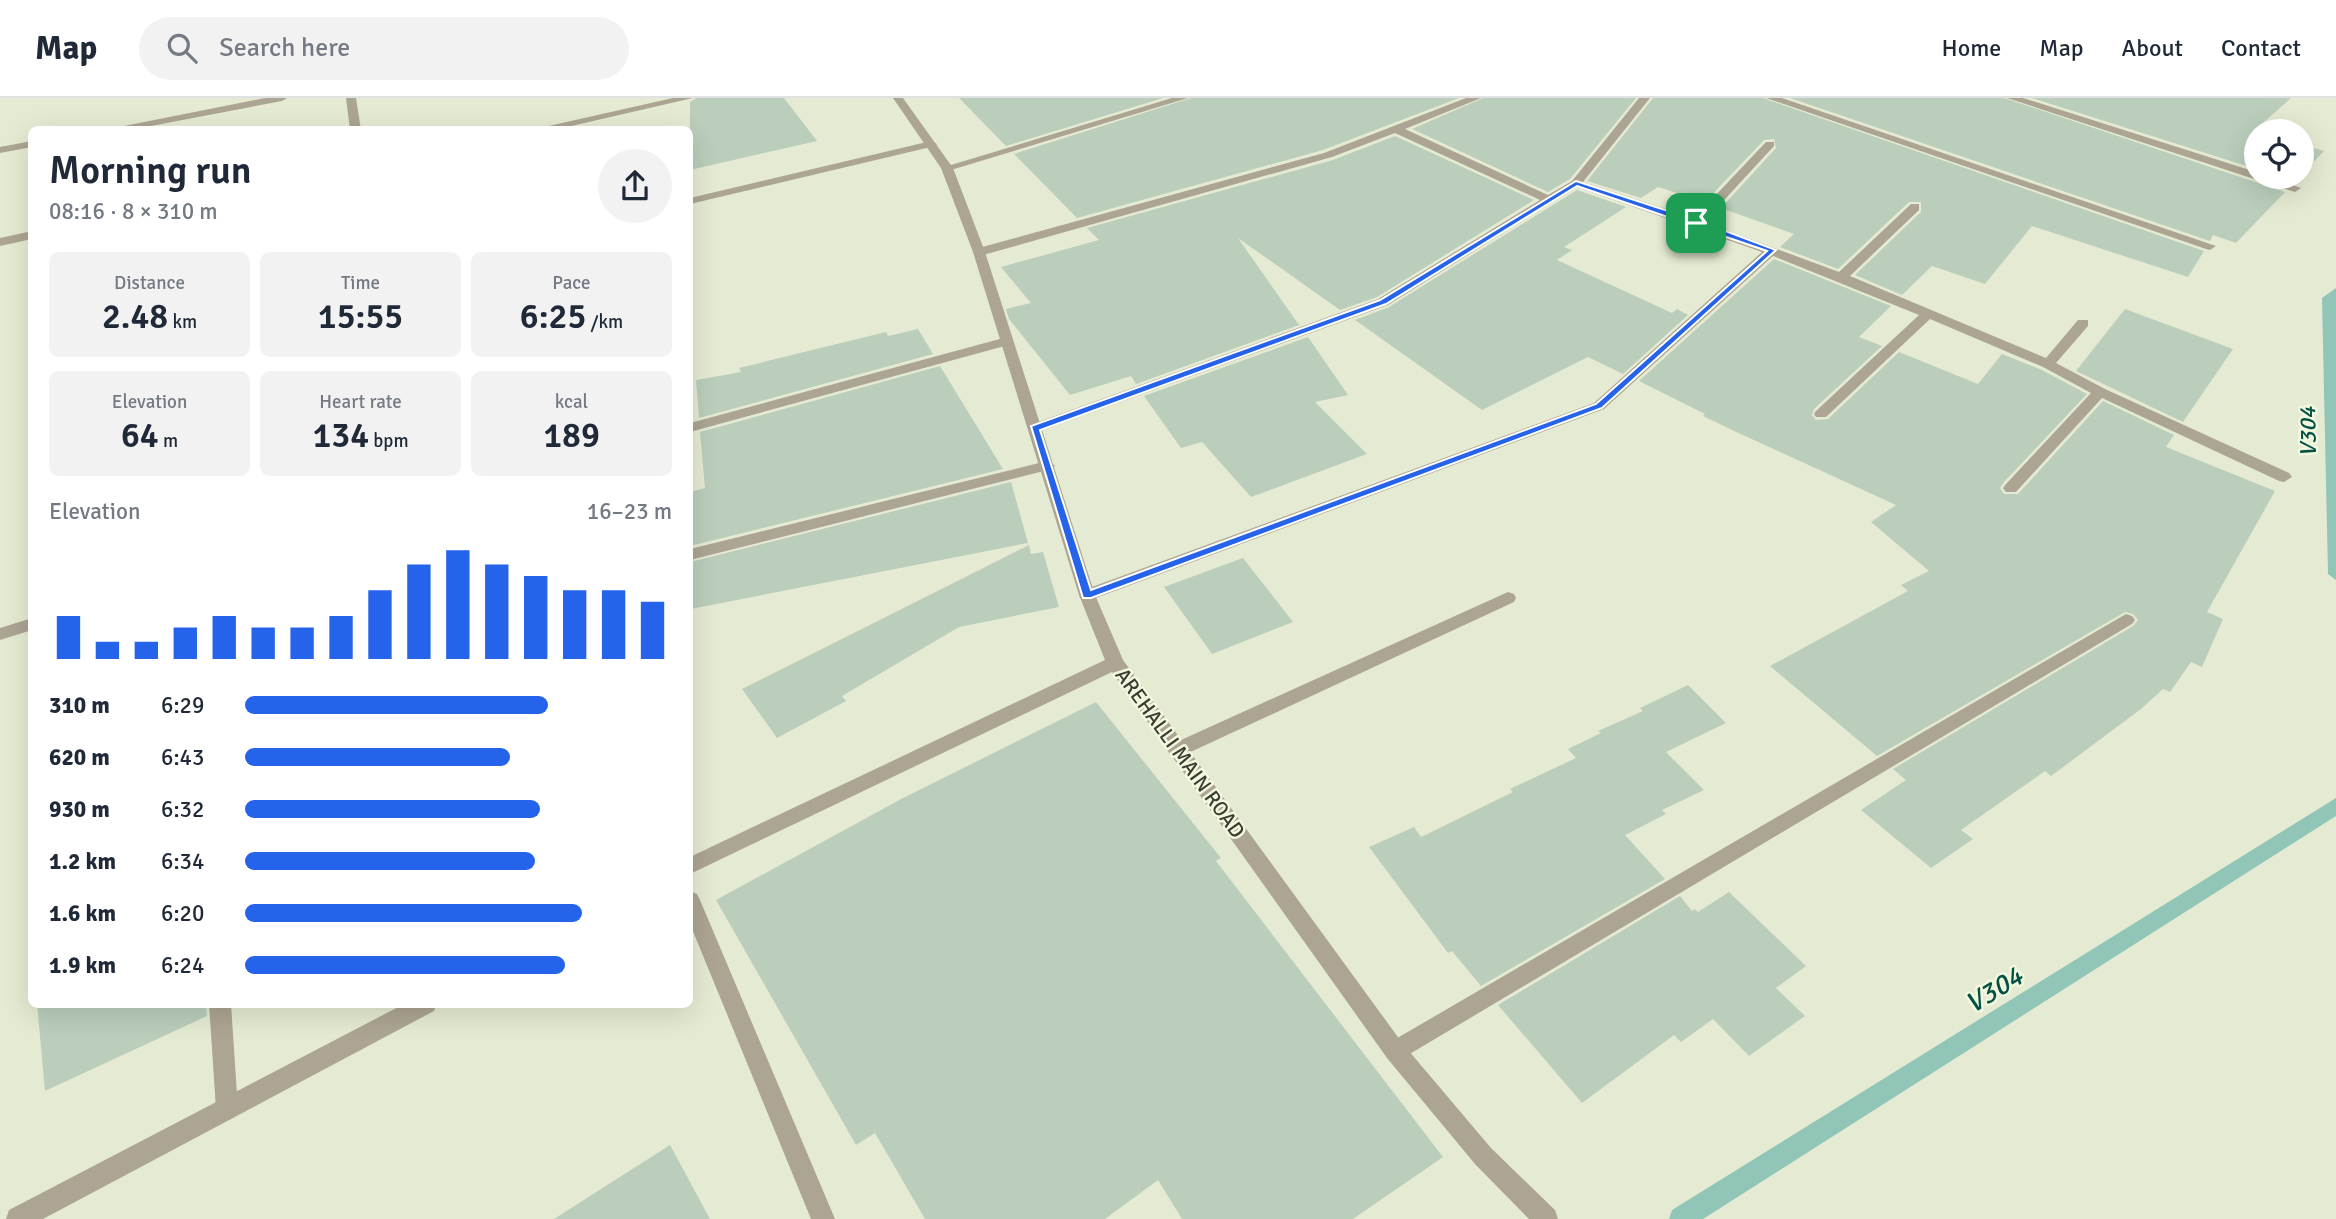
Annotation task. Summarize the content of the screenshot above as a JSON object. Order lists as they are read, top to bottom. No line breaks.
{"streets":{"street":["AREHALLI MAIN ROAD"]},"water":["V304"],"page":{"header":"Map","search":"Search here","nav":["Home","Map","About","Contact"],"heading":["Morning run","08:16 · 8 × 310 m"],"stats":[["Distance","2.48 km"],["Time","15:55"],["Pace","6:25 /km"],["Elevation","64 m"],["Heart rate","134 bpm"],["kcal","189"]],"chart":["Elevation","16–23 m"],"list":[{"name":"310 m","note":"6:29"},{"name":"620 m","note":"6:43"},{"name":"930 m","note":"6:32"},{"name":"1.2 km","note":"6:34"},{"name":"1.6 km","note":"6:20"},{"name":"1.9 km","note":"6:24"}]}}
